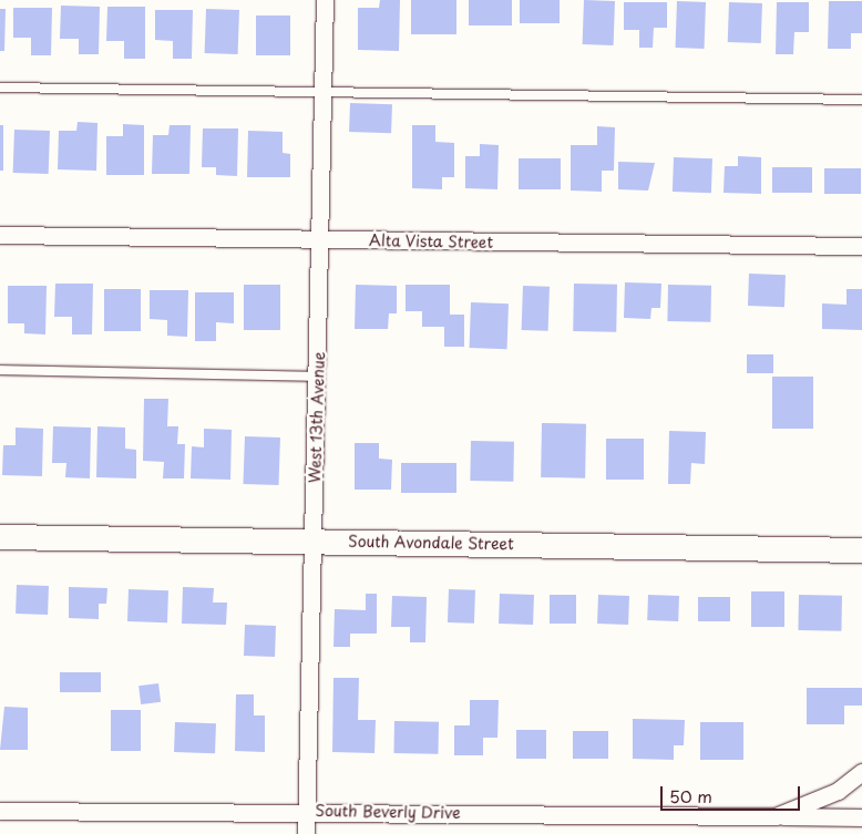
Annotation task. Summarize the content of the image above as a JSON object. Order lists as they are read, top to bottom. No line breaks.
{"streets":{"main road":["South Avondale Street"],"street":["Alta Vista Street","West 13th Avenue","South Beverly Drive"]},"crossings":[["Alta Vista Street","West 13th Avenue"],["West 13th Avenue","South Avondale Street"],["West 13th Avenue","South Beverly Drive"]],"scale_bar":"50 m"}
